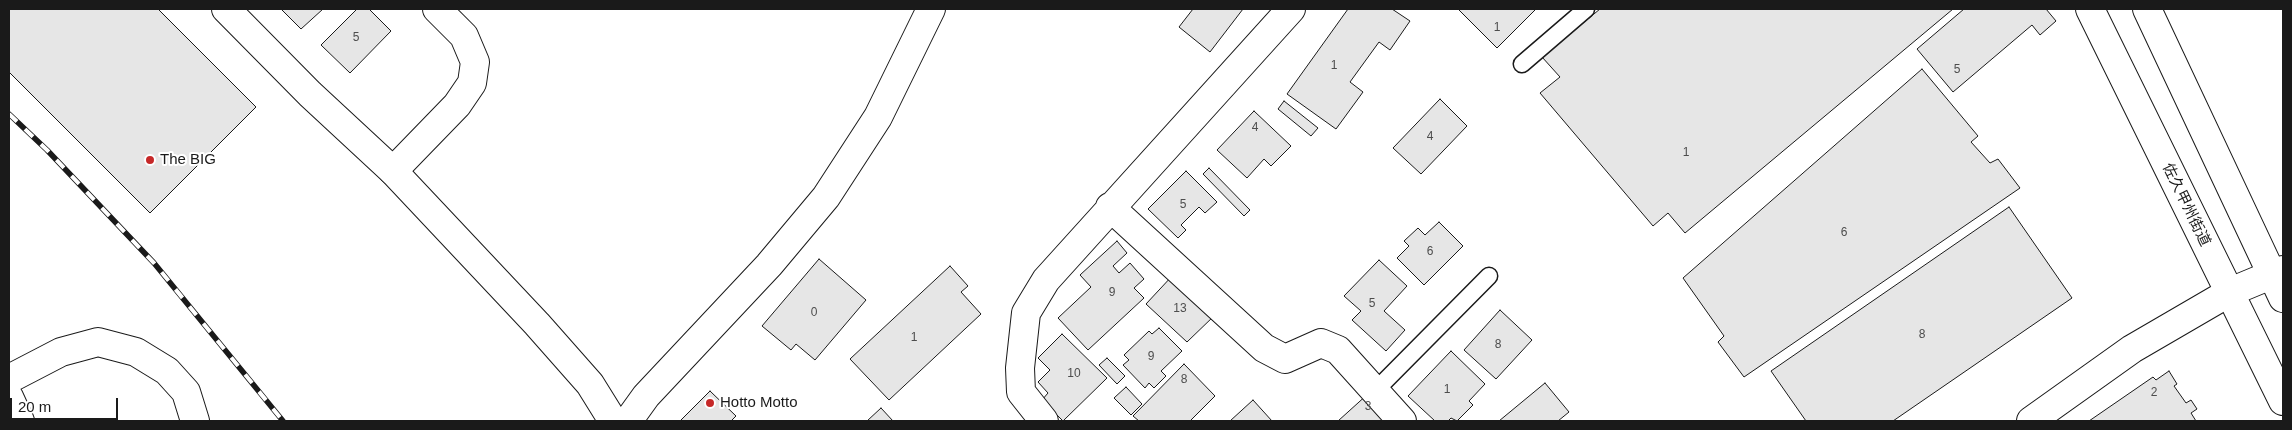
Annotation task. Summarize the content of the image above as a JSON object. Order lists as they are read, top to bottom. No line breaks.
{"streets":{"street":["佐久甲州街道"]},"places":["The BIG","Hotto Motto"],"house_numbers":["1","5","1","5","4","4","1","5","6","6","9","5","13","0","8","1","8","9","10","8","1","2","3"],"scale_bar":"20 m"}
